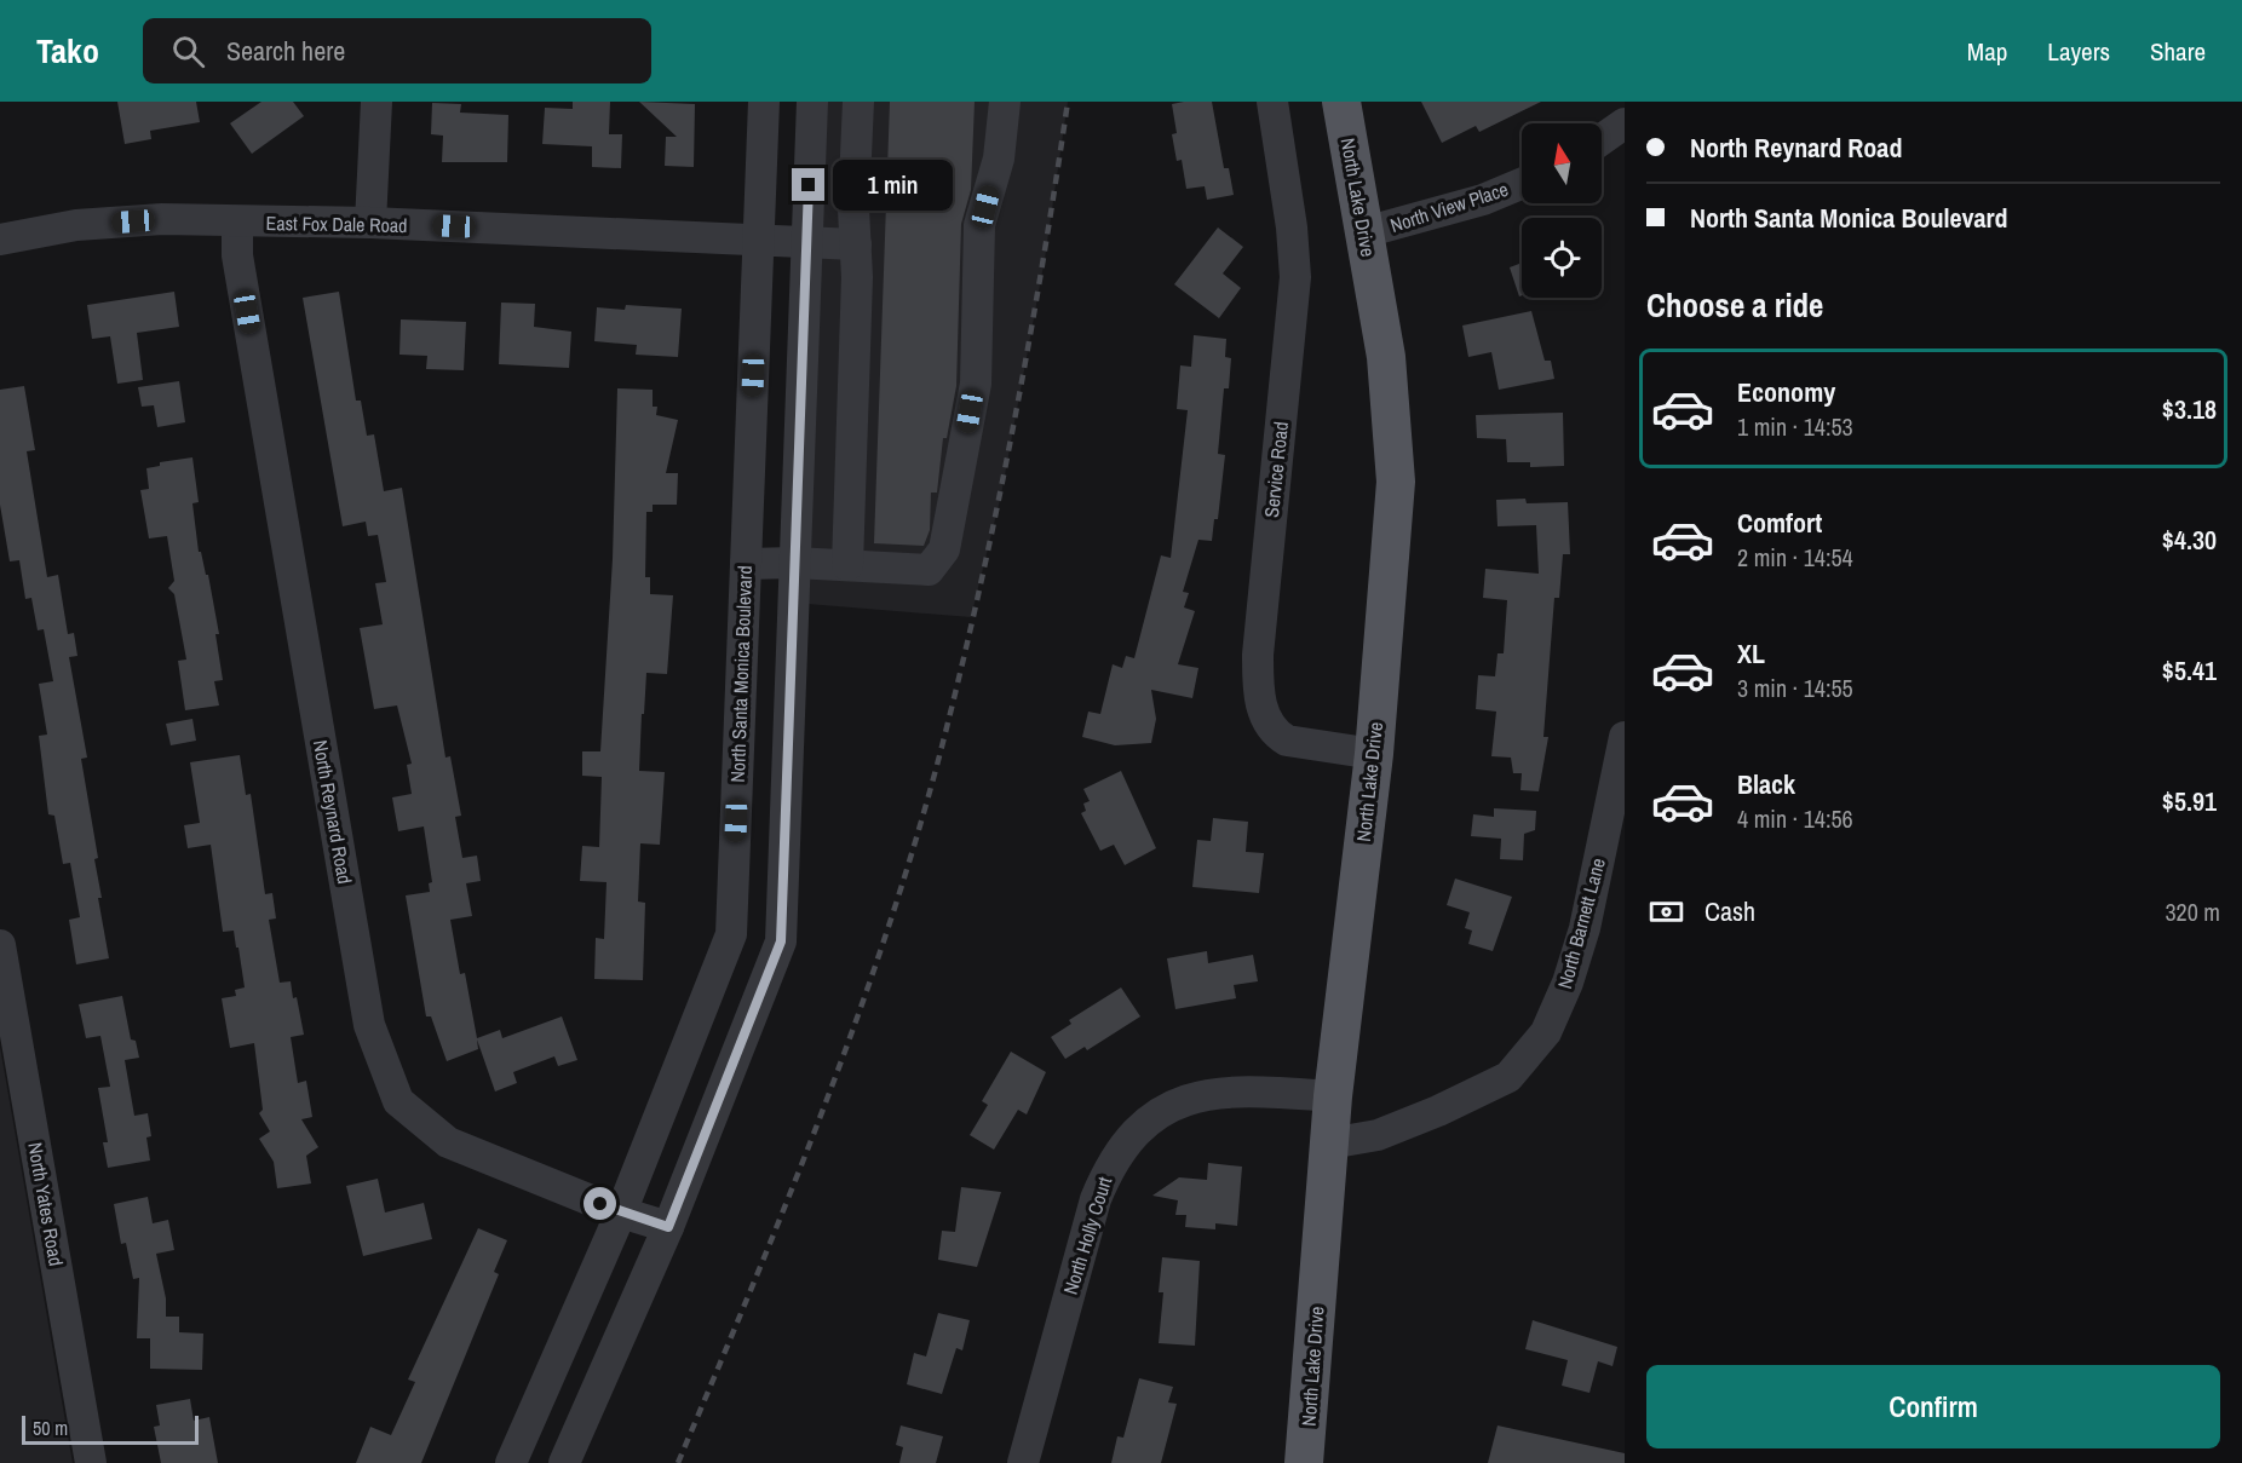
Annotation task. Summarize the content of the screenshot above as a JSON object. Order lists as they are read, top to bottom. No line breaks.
{"streets":{"main road":["North Lake Drive"],"street":["North View Place","East Fox Dale Road","Service Road","North Santa Monica Boulevard","North Reynard Road","North Barnett Lane","North Yates Road","North Holly Court"]},"crossings":[["North Lake Drive","North View Place"],["North Lake Drive","Service Road"],["North Lake Drive","North Barnett Lane"],["North Lake Drive","North Holly Court"],["East Fox Dale Road","North Santa Monica Boulevard"],["East Fox Dale Road","North Reynard Road"],["North Santa Monica Boulevard","North Reynard Road"]],"scale_bar":"50 m","north":"top","page":{"header":"Tako","search":"Search here","nav":["Map","Layers","Share"],"banner":["North Reynard Road","North Santa Monica Boulevard"],"bubble":"1 min","heading":"Choose a ride","list":[{"name":"Economy","note":"1 min · 14:53","value":"$3.18"},{"name":"Comfort","note":"2 min · 14:54","value":"$4.30"},{"name":"XL","note":"3 min · 14:55","value":"$5.41"},{"name":"Black","note":"4 min · 14:56","value":"$5.91"}],"pay":["Cash","320 m"],"buttons":"Confirm","scale":"50 m"}}
